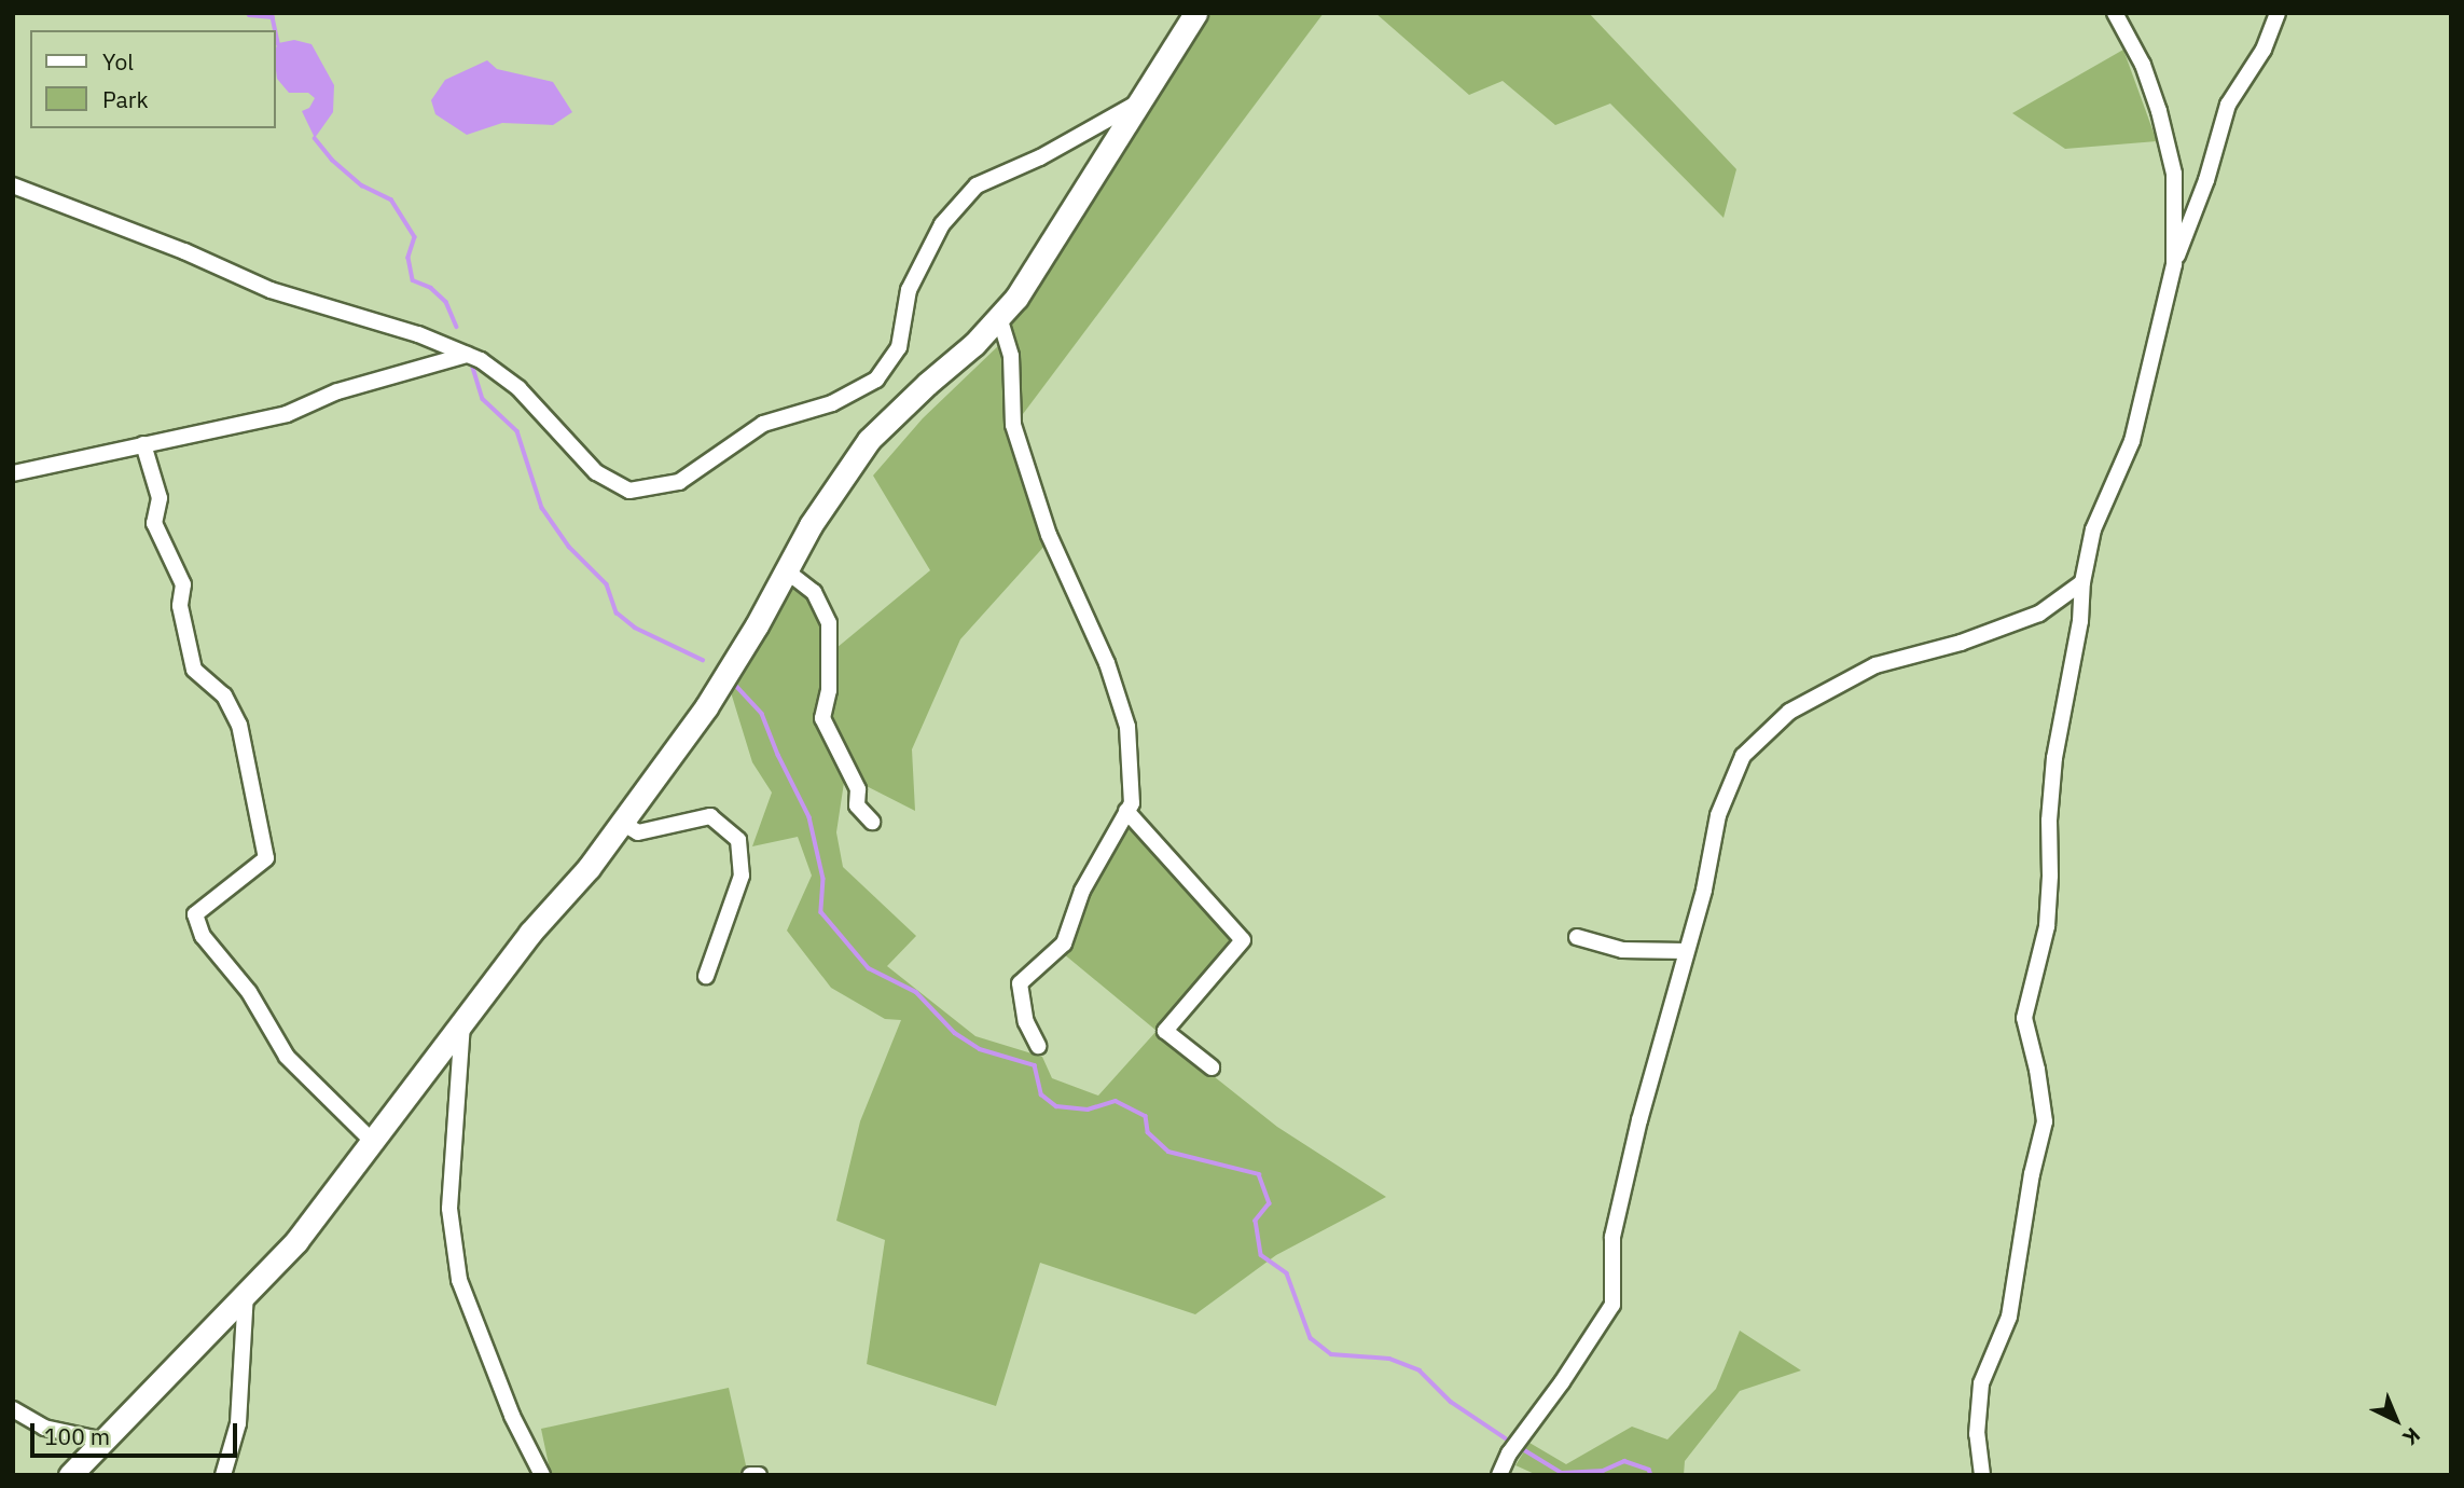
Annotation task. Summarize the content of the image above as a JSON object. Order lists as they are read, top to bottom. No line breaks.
{"legend":["Yol","Park"],"scale_bar":"100 m","north":"bottom right"}
